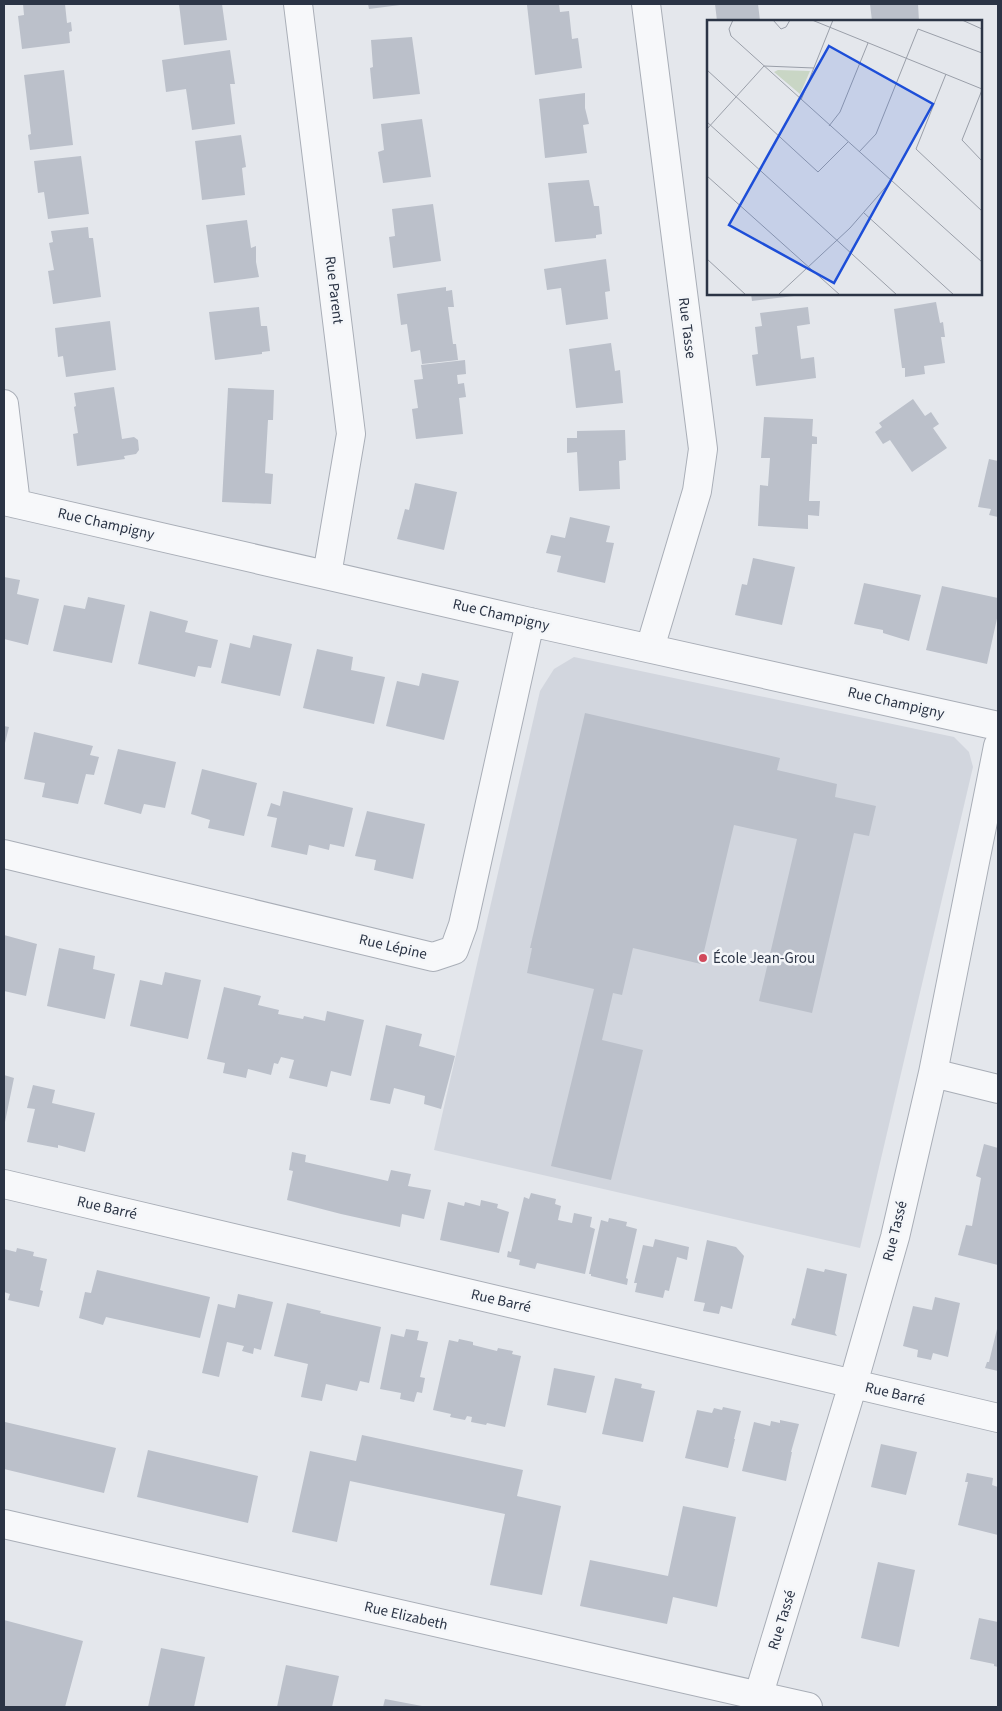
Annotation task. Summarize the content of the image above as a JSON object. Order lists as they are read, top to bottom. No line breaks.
{"streets":{"street":["Rue Parent","Rue Tasse","Rue Champigny","Rue Lépine","Rue Barré","Rue Tassé","Rue Elizabeth"]},"crossings":[["Rue Parent","Rue Champigny"],["Rue Tasse","Rue Champigny"],["Rue Champigny","Rue Lépine"],["Rue Barré","Rue Tassé"],["Rue Tassé","Rue Elizabeth"]],"places":["École Jean-Grou"]}
